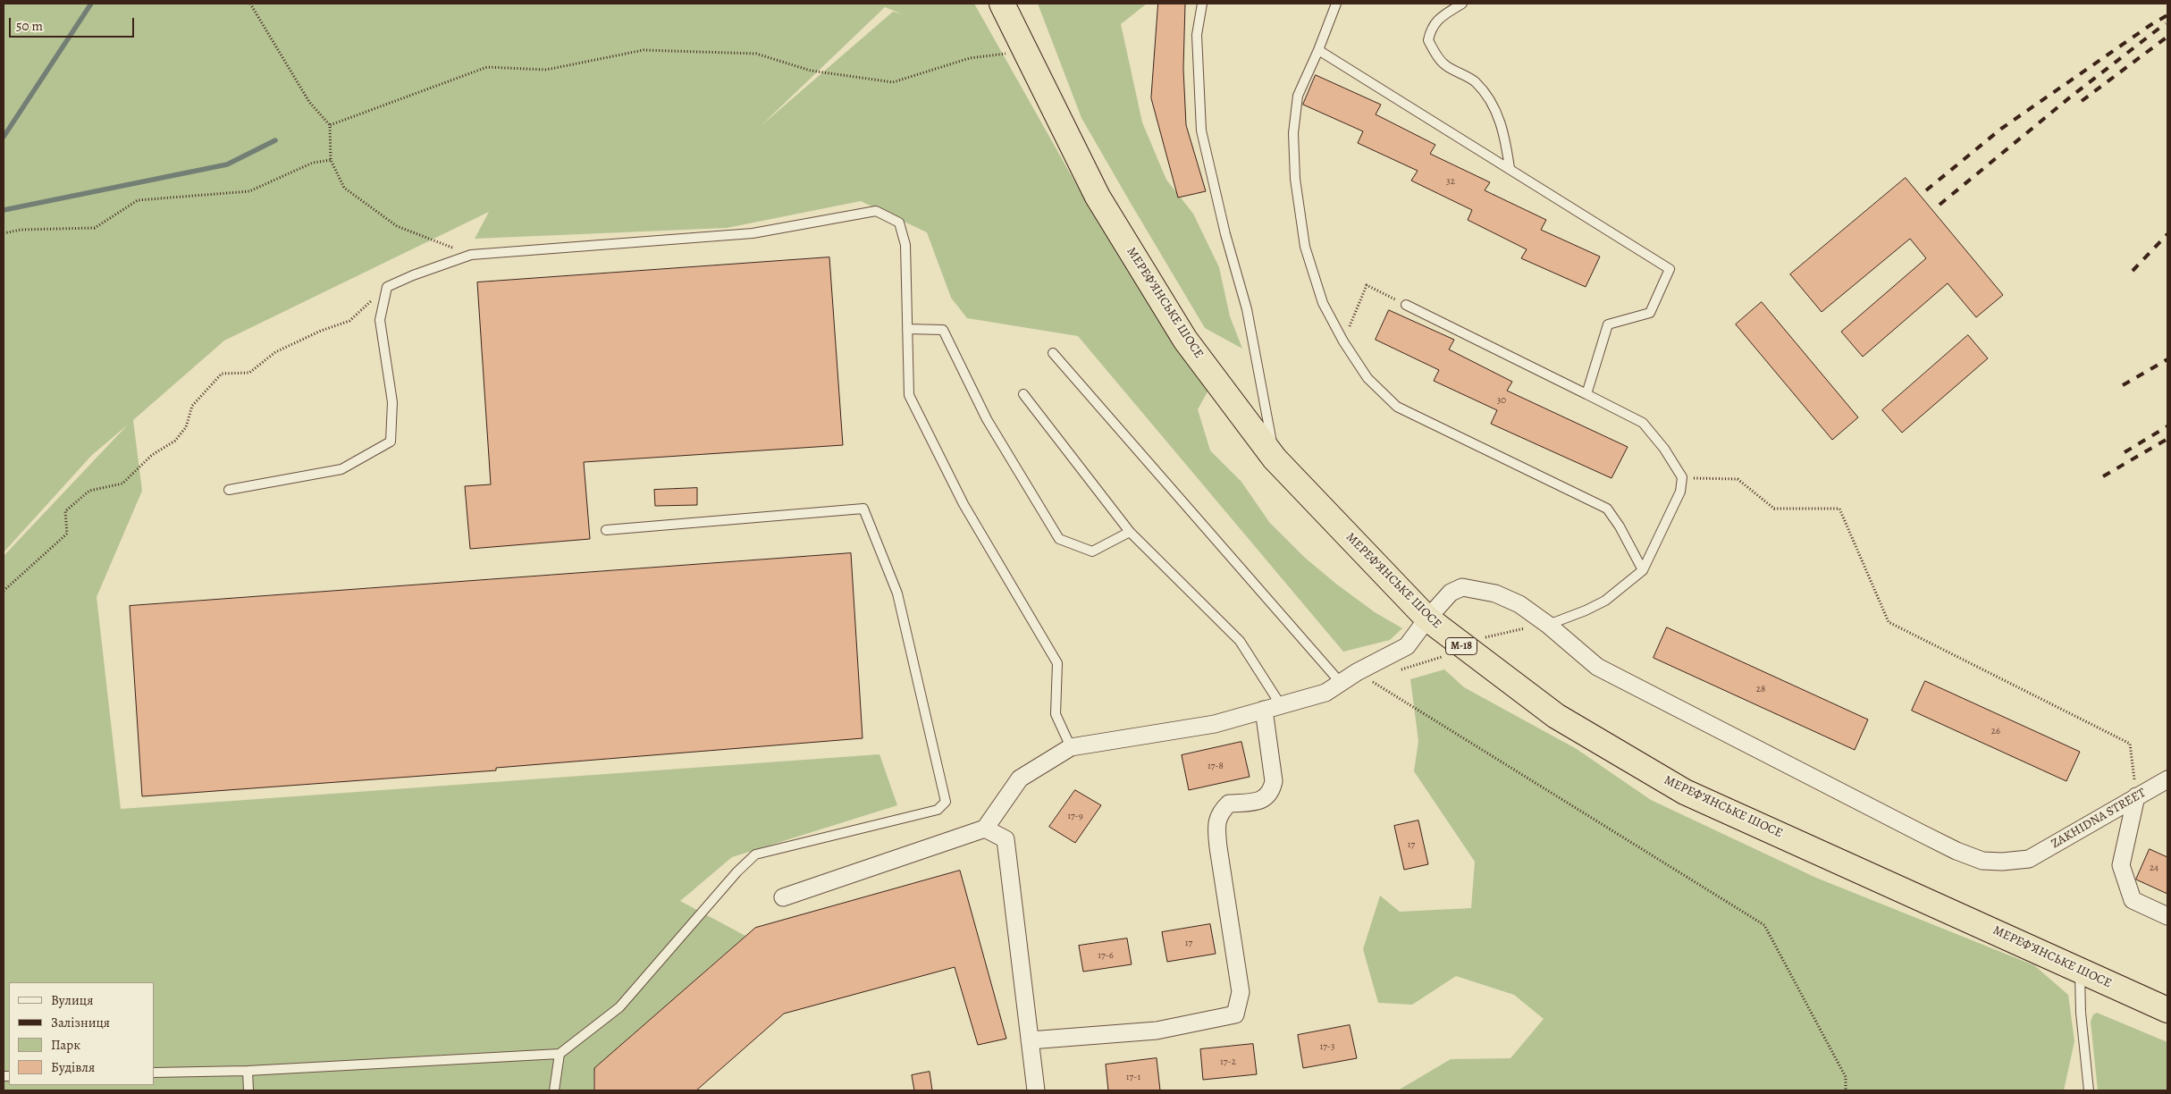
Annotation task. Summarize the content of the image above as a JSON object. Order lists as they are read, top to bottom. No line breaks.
{"streets":{"highway":["МЕРЕФ’ЯНСЬКЕ ШОСЕ","М-18"],"street":["ZAKHIDNA STREET"]},"house_numbers":["32","30","28","26","17-8","17-9","17","24","17","17-6","17-3","17-2","17-1"],"legend":["Вулиця","Залізниця","Парк","Будівля"],"scale_bar":"50 m"}
